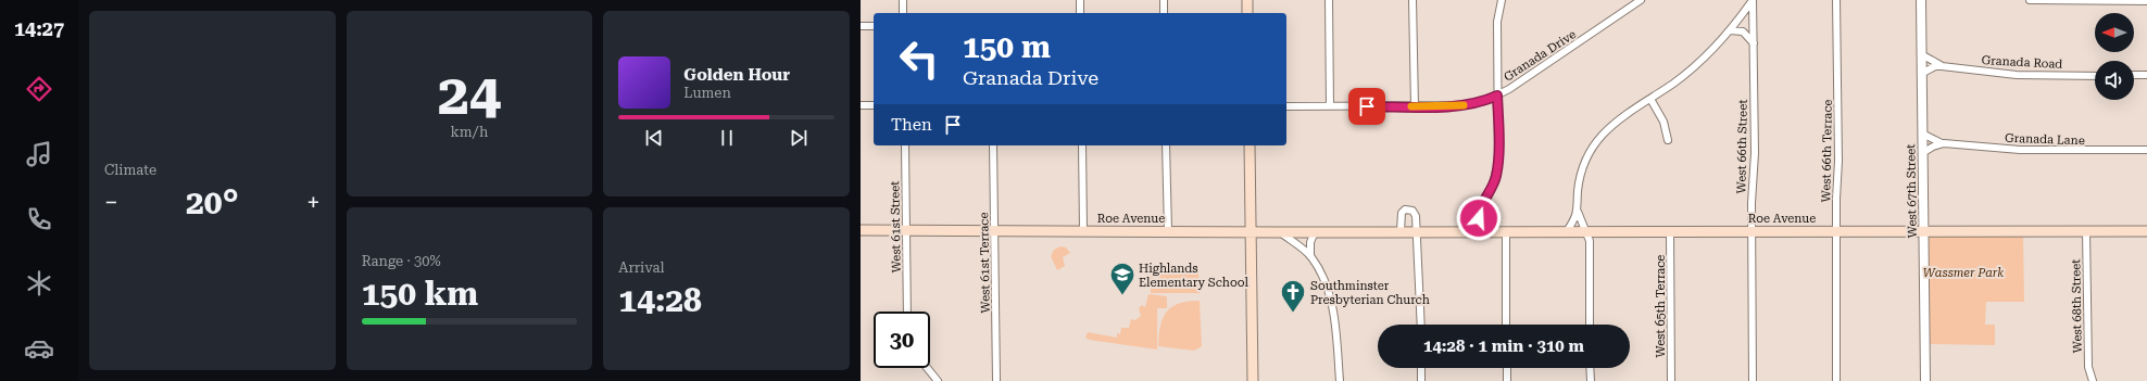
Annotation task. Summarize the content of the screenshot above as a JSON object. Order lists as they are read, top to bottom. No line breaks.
{"streets":{"main road":["Roe Avenue"],"street":["Granada Drive","Granada Road","Granada Lane","West 66th Street","West 66th Terrace","West 67th Street","West 61st Street","West 61st Terrace","West 65th Terrace","West 68th Street"]},"crossings":[["Granada Road","West 67th Street"],["Granada Lane","West 67th Street"],["West 66th Street","Roe Avenue"],["West 66th Terrace","Roe Avenue"],["West 67th Street","Roe Avenue"],["Roe Avenue","West 61st Street"],["Roe Avenue","West 61st Terrace"],["Roe Avenue","West 65th Terrace"],["Roe Avenue","West 68th Street"]],"parks":["Wassmer Park"],"places":{"school or university":["Highlands Elementary School"],"church":["Southminster Presbyterian Church"]},"north":"left","page":{"tabs":"14:27","tile":["Climate",["24","km/h"],["Range · 30%","150 km"],["Arrival","14:28"]],"turn":["150 m","Granada Drive"],"song":["Golden Hour","Lumen"],"then":"Then","heat":["−","20°","+"],"limit":"30","trip":"14:28 · 1 min · 310 m"}}
